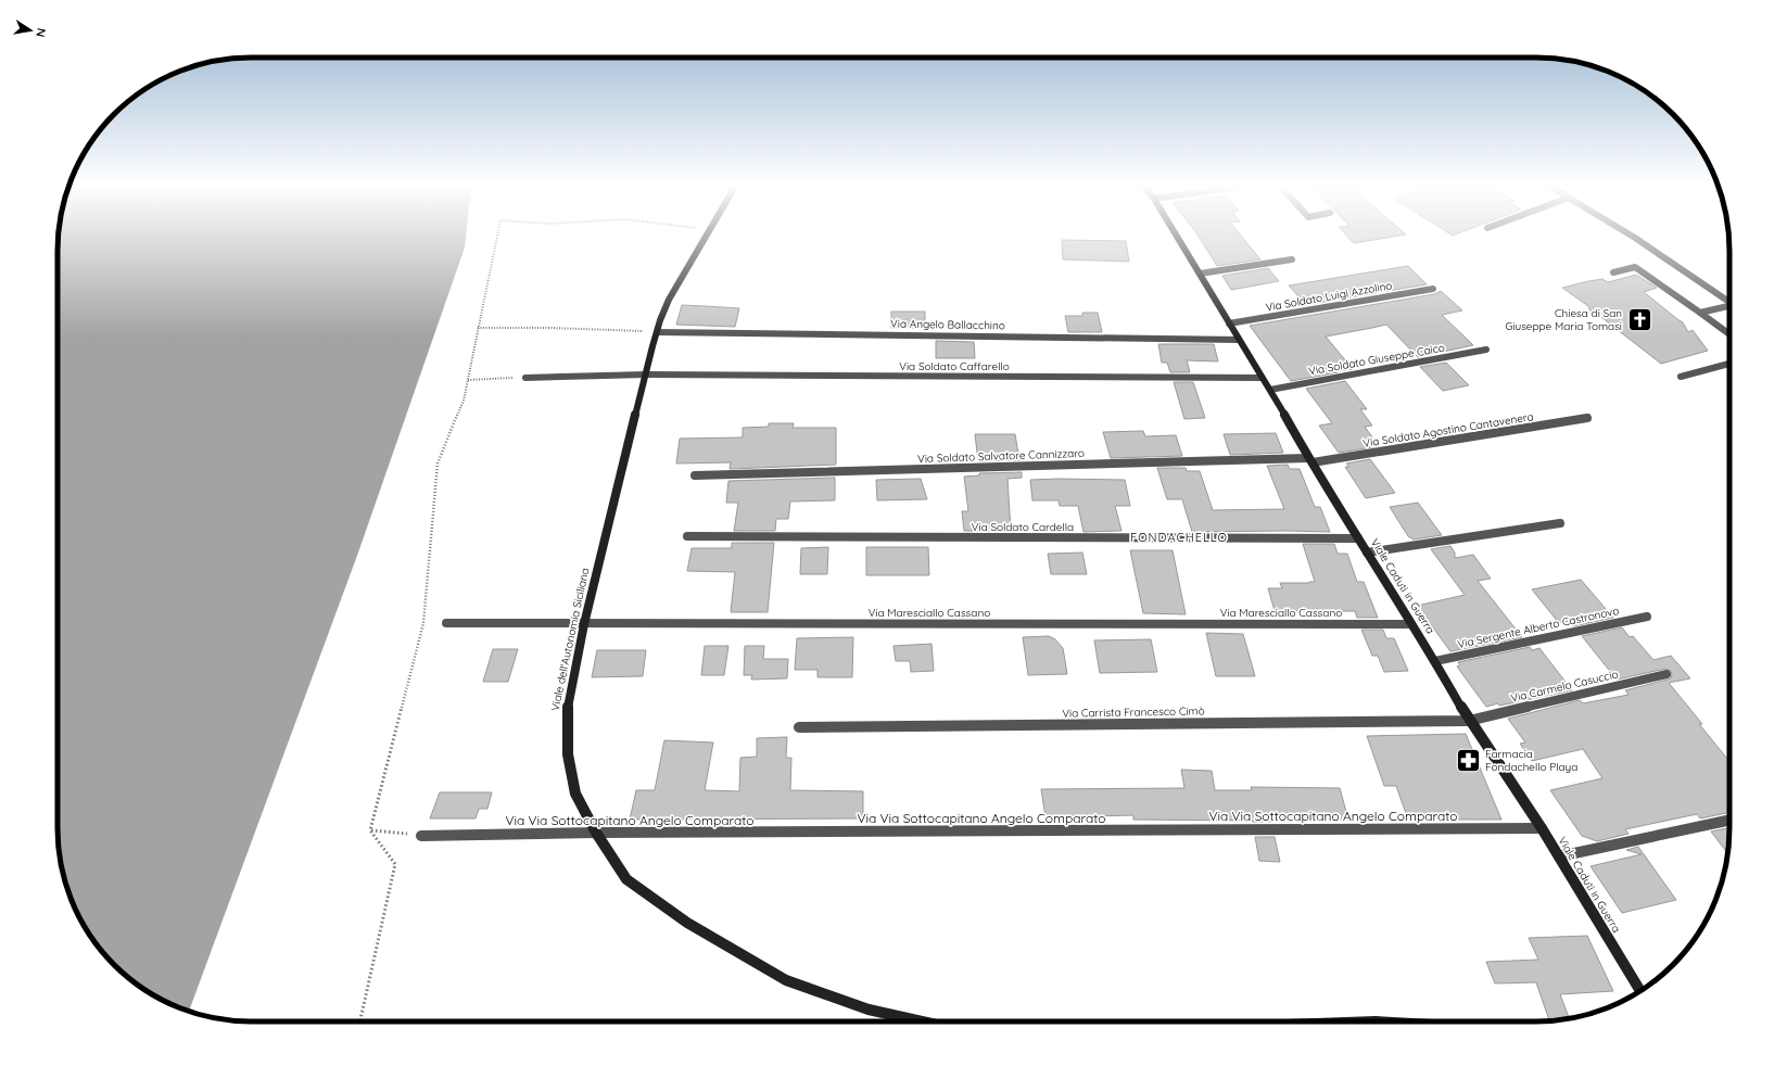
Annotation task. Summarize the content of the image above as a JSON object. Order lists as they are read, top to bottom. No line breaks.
{"streets":{"street":["Via Soldato Luigi Azzolino","Via Angelo Ballacchino","Via Soldato Giuseppe Caico","Via Soldato Caffarello","Via Soldato Agostino Cantavenera","Via Soldato Salvatore Cannizzaro","Via Soldato Cardella","Viale Caduti in Guerra","Via Maresciallo Cassano","Via Sergente Alberto Castronovo","Viale dell'Autonomia Siciliana","Via Carmelo Casuccio","Via Carrista Francesco Cimò","Via Via Sottocapitano Angelo Comparato"]},"crossings":[["Via Soldato Luigi Azzolino","Viale Caduti in Guerra"],["Via Angelo Ballacchino","Viale Caduti in Guerra"],["Via Angelo Ballacchino","Viale dell'Autonomia Siciliana"],["Via Soldato Giuseppe Caico","Viale Caduti in Guerra"],["Via Soldato Caffarello","Viale Caduti in Guerra"],["Via Soldato Caffarello","Viale dell'Autonomia Siciliana"],["Via Soldato Agostino Cantavenera","Via Soldato Salvatore Cannizzaro"],["Via Soldato Agostino Cantavenera","Viale Caduti in Guerra"],["Via Soldato Salvatore Cannizzaro","Viale Caduti in Guerra"],["Via Soldato Cardella","Viale Caduti in Guerra"],["Viale Caduti in Guerra","Via Maresciallo Cassano"],["Viale Caduti in Guerra","Via Sergente Alberto Castronovo"],["Viale Caduti in Guerra","Via Carmelo Casuccio"],["Viale Caduti in Guerra","Via Carrista Francesco Cimò"],["Viale Caduti in Guerra","Via Via Sottocapitano Angelo Comparato"],["Via Maresciallo Cassano","Viale dell'Autonomia Siciliana"],["Viale dell'Autonomia Siciliana","Via Via Sottocapitano Angelo Comparato"],["Via Carmelo Casuccio","Via Carrista Francesco Cimò"]],"districts":["FONDACHELLO"],"places":{"church":["Chiesa di San Giuseppe Maria Tomasi"],"pharmacy":["Farmacia Fondachello Playa"]},"north":"right"}
